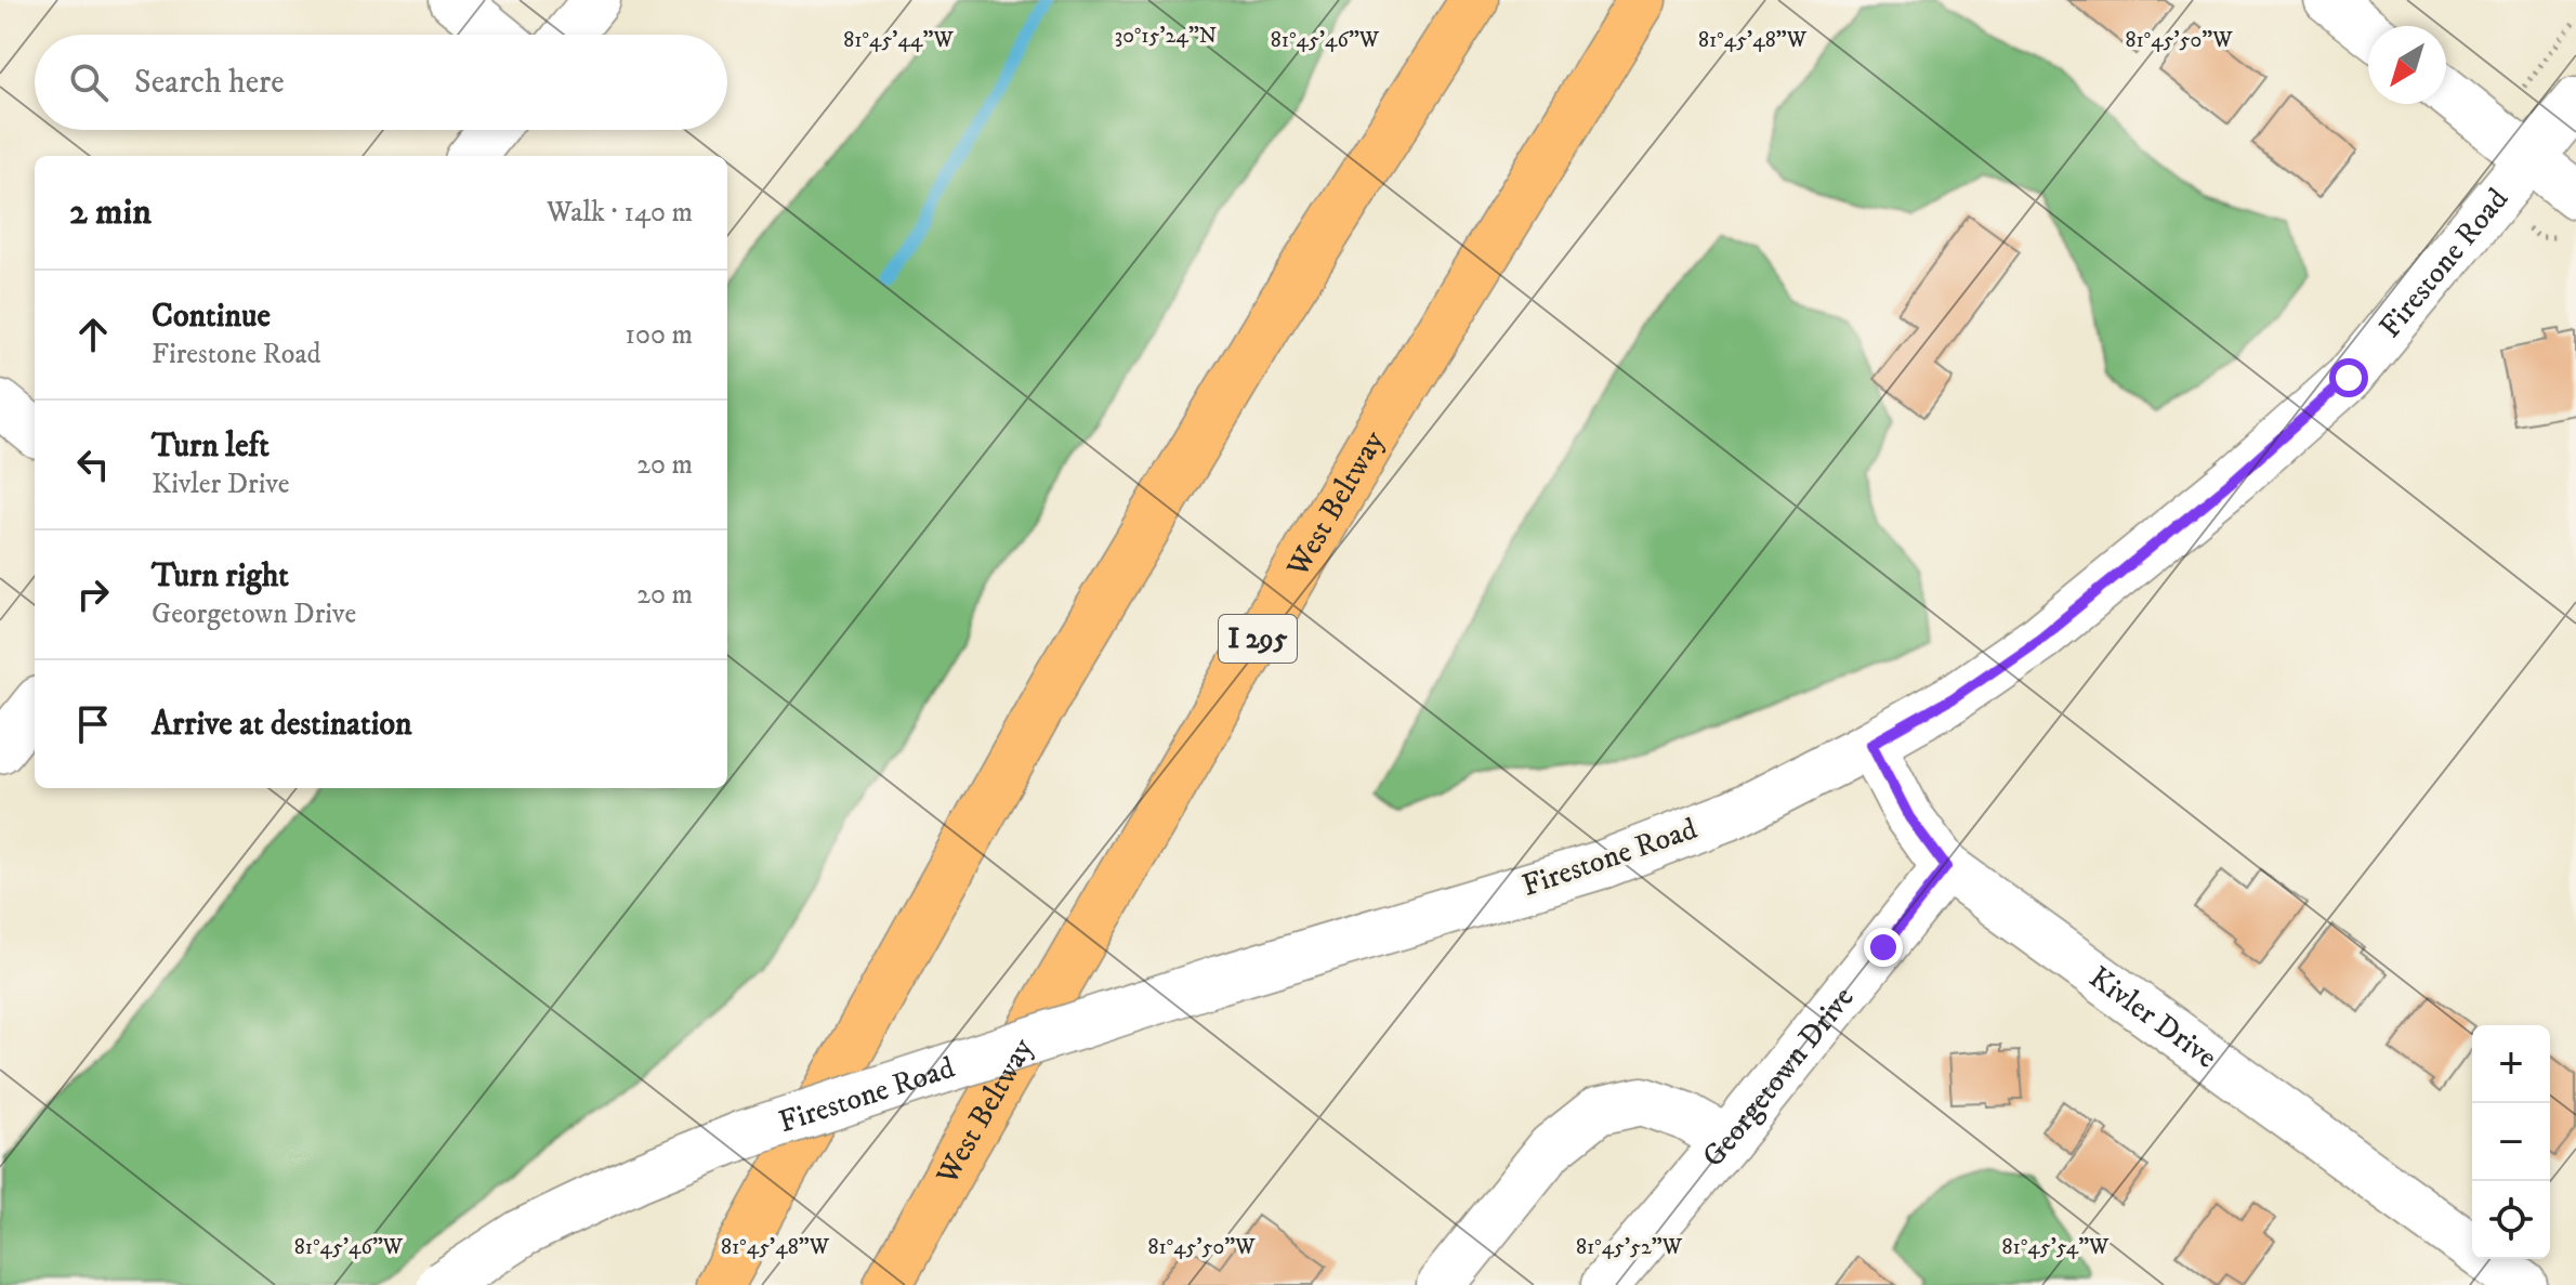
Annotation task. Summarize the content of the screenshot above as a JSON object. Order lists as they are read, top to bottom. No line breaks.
{"streets":{"highway":["West Beltway","I 295"],"street":["Firestone Road","Kivler Drive","Georgetown Drive"]},"crossings":[["Firestone Road","Kivler Drive"],["Kivler Drive","Georgetown Drive"]],"north":"bottom left","page":{"search":"Search here","heading":["2 min","Walk · 140 m"],"list":[["Continue","Firestone Road","100 m"],["Turn left","Kivler Drive","20 m"],["Turn right","Georgetown Drive","20 m"],"Arrive at destination"],"map_buttons":["+","−"]},"coordinates":["30°15'24\"N","81°45'46\"W","81°45'44\"W","81°45'48\"W","81°45'50\"W","81°45'52\"W","81°45'54\"W"]}
